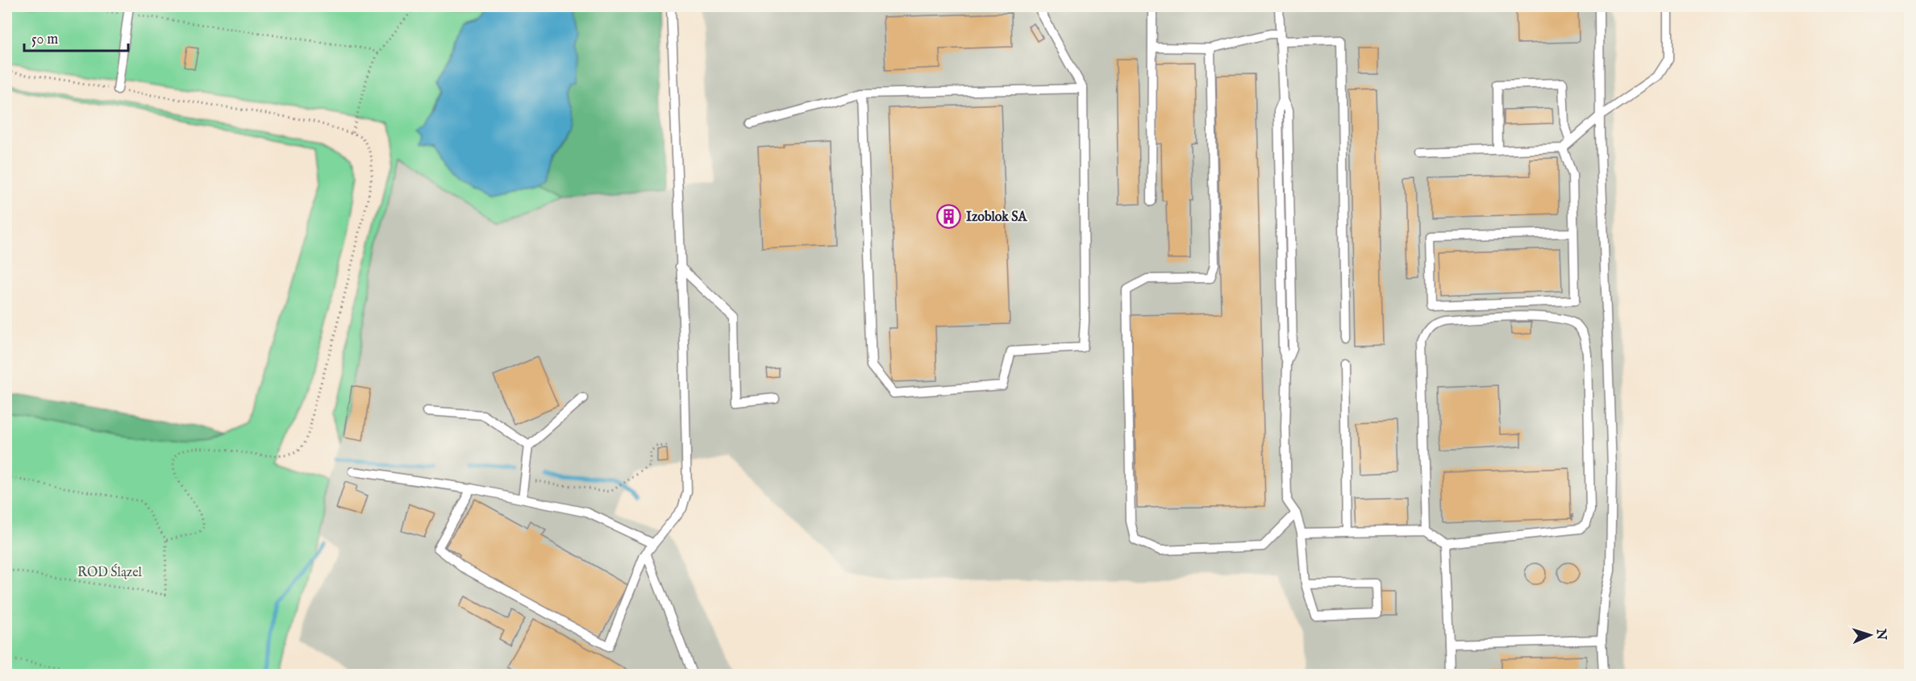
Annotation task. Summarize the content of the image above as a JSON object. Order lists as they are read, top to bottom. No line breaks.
{"parks":["ROD Ślązel"],"places":{"building":["Izoblok SA"]},"scale_bar":"50 m","north":"right"}
